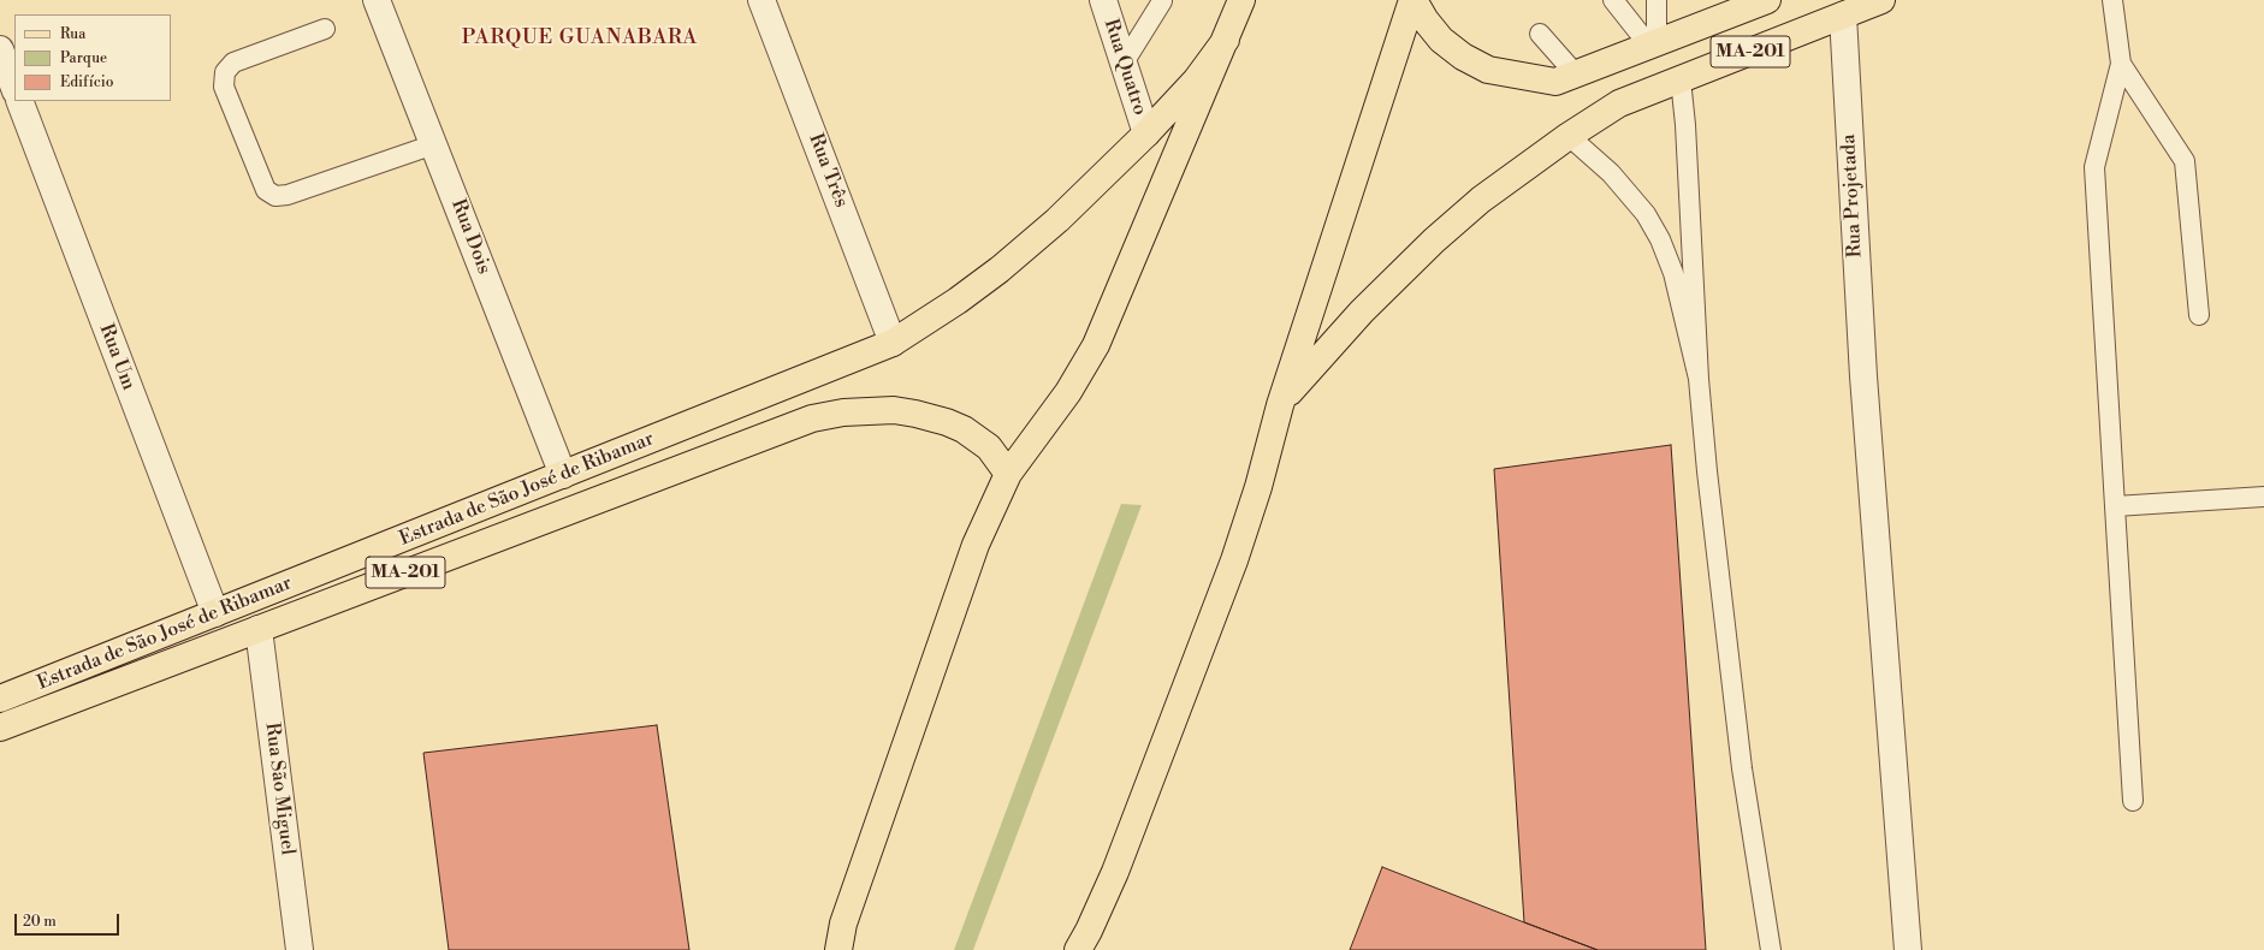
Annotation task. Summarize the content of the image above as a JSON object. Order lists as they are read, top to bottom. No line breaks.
{"streets":{"main road":["MA-201","Estrada de São José de Ribamar"],"street":["Rua Quatro","Rua Três","Rua Projetada","Rua Dois","Rua Um","Rua São Miguel"]},"crossings":[["MA-201","Rua Projetada"],["Rua Quatro","Estrada de São José de Ribamar"],["Rua Três","Estrada de São José de Ribamar"],["Rua Dois","Estrada de São José de Ribamar"],["Rua Um","Estrada de São José de Ribamar"],["Estrada de São José de Ribamar","Rua São Miguel"]],"districts":["PARQUE GUANABARA"],"legend":["Rua","Parque","Edifício"],"scale_bar":"20 m"}
